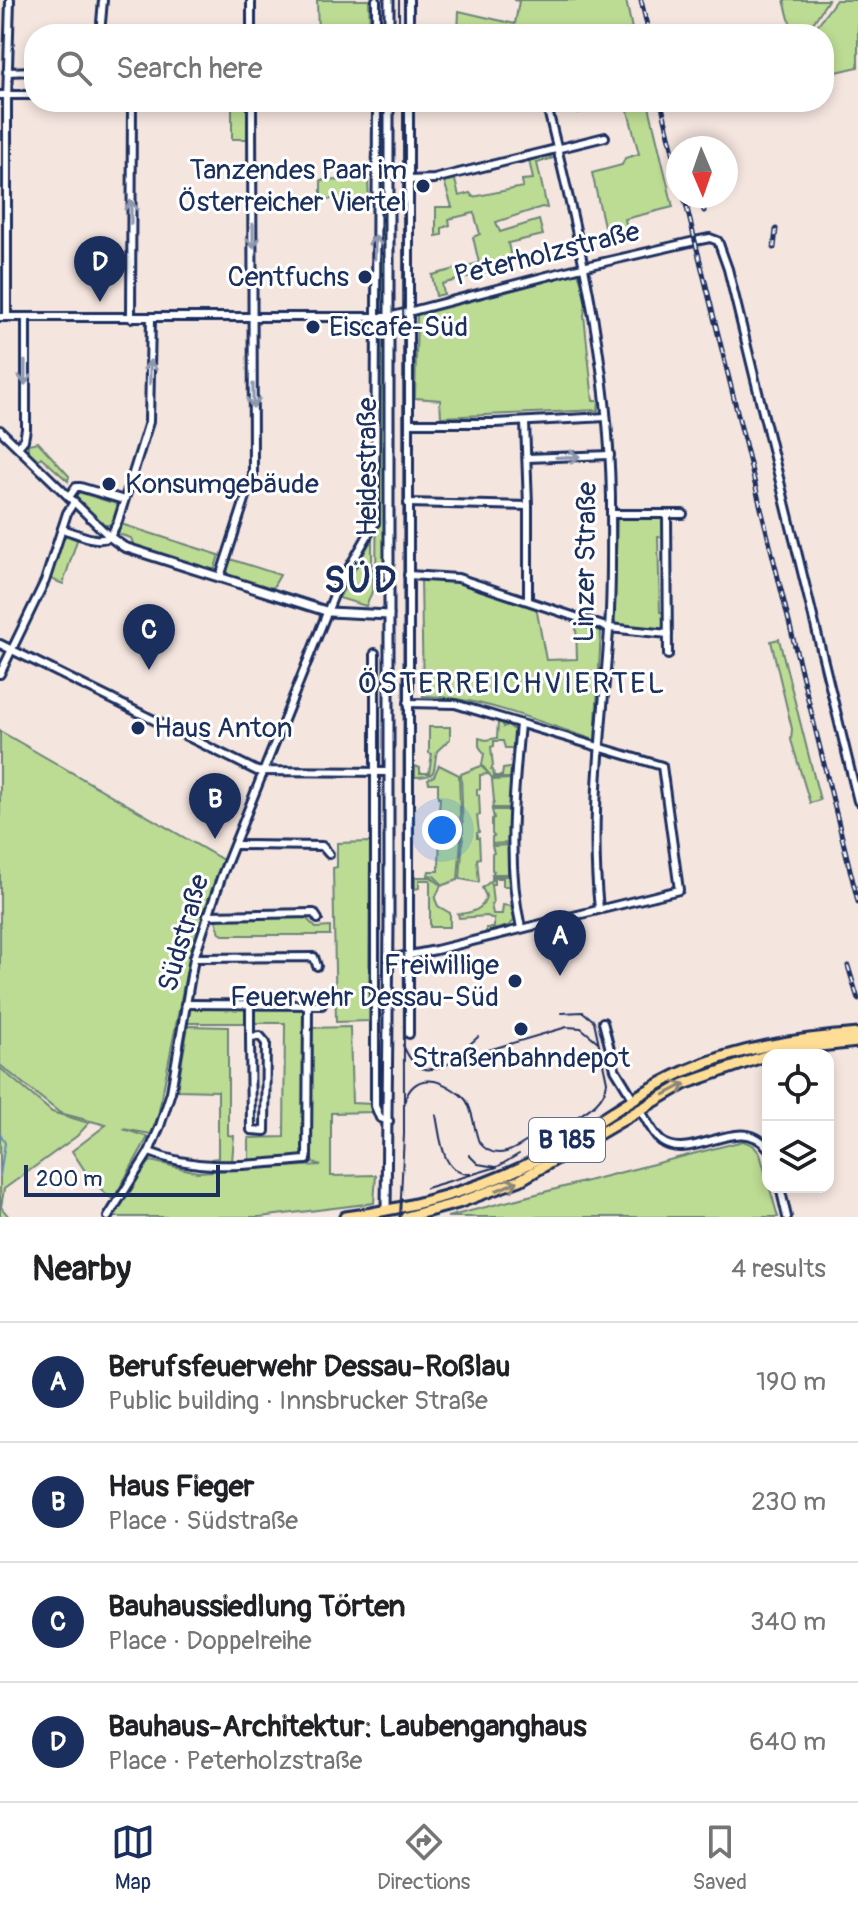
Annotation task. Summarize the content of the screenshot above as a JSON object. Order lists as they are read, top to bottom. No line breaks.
{"streets":{"main road":["B 185"],"street":["Peterholzstraße","Heidestraße","Linzer Straße","Südstraße"]},"crossings":[["Peterholzstraße","Heidestraße"],["Peterholzstraße","Linzer Straße"],["Heidestraße","Südstraße"],["Heidestraße","B 185"]],"districts":["SÜD","ÖSTERREICHVIERTEL"],"places":["Tanzendes Paar im Österreicher Viertel","Centfuchs","Eiscafe-Süd","Konsumgebäude","Haus Anton","Freiwillige Feuerwehr Dessau-Süd","Straßenbahndepot"],"scale_bar":"200 m","north":"bottom","page":{"search":"Search here","pins":["D","C","B","A"],"scale":"200 m","heading":["Nearby","4 results"],"list":[{"mark":"A","name":"Berufsfeuerwehr Dessau-Roßlau","note":"Public building · Innsbrucker Straße","value":"190 m"},{"mark":"B","name":"Haus Fieger","note":"Place · Südstraße","value":"230 m"},{"mark":"C","name":"Bauhaussiedlung Törten","note":"Place · Doppelreihe","value":"340 m"},{"mark":"D","name":"Bauhaus-Architektur: Laubenganghaus","note":"Place · Peterholzstraße","value":"640 m"}],"nav":["Map","Directions","Saved"]}}
